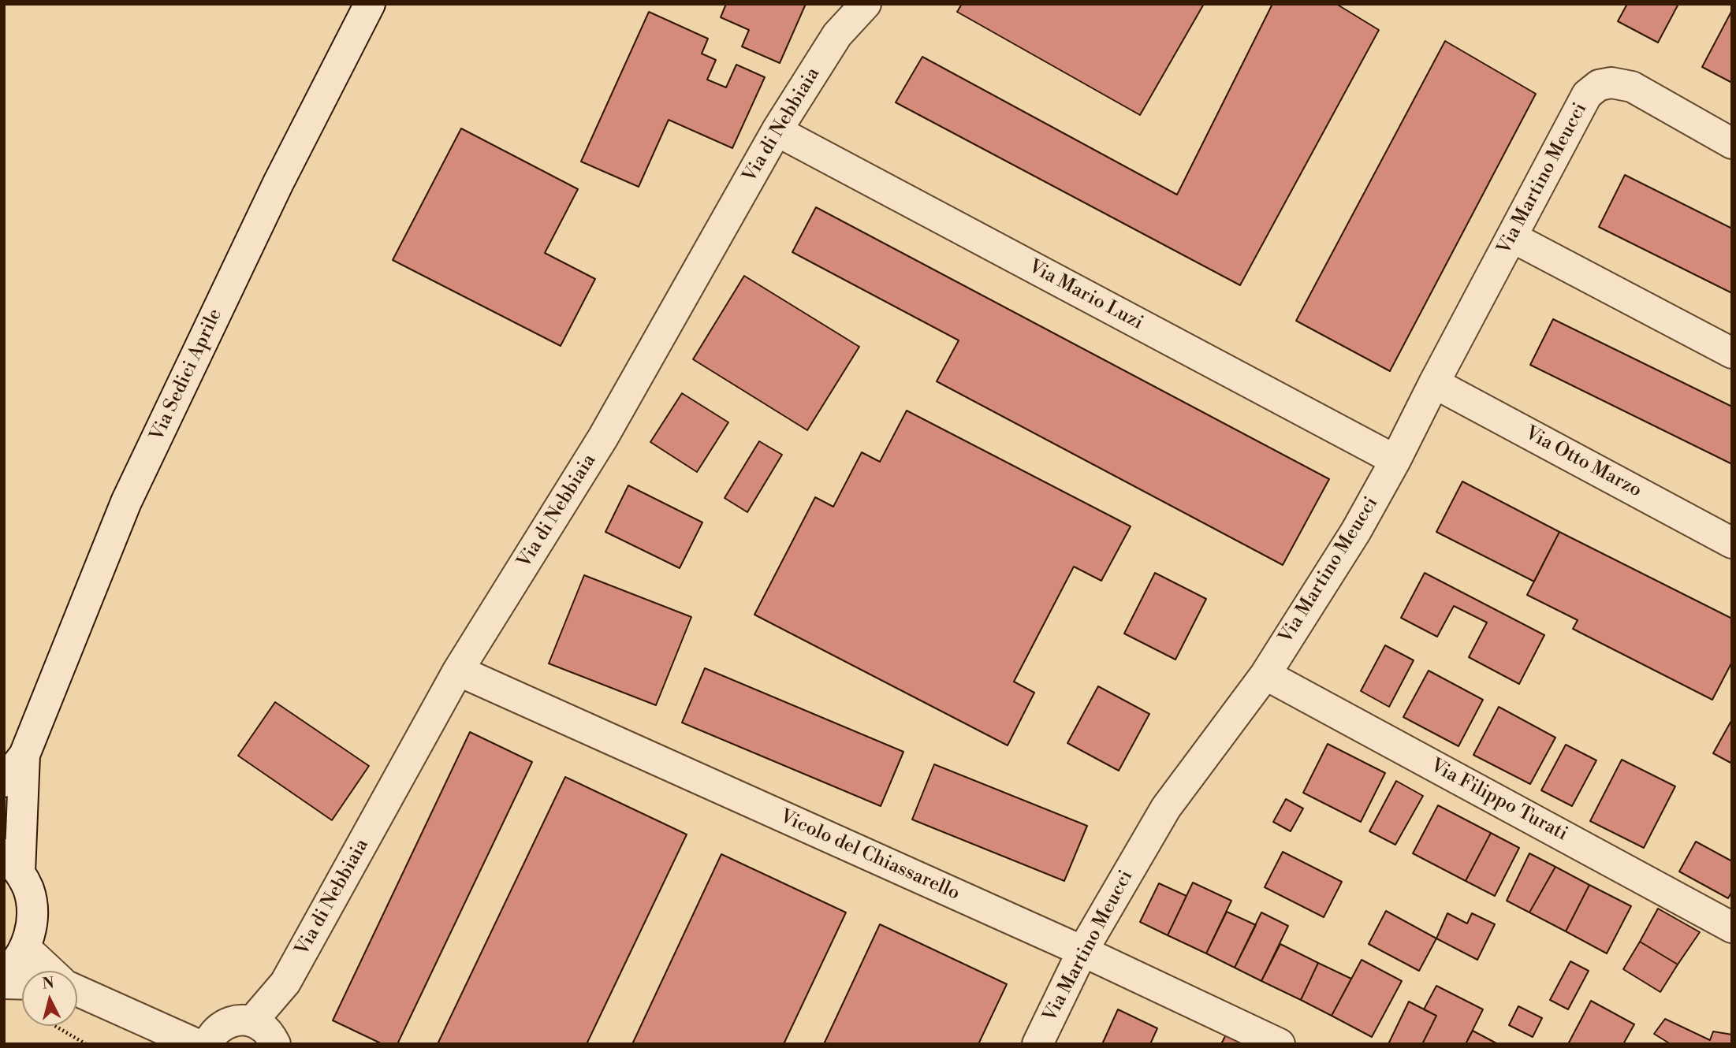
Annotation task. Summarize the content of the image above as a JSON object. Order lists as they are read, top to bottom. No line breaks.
{"streets":{"street":["Via di Nebbiaia","Via Martino Meucci","Via Mario Luzi","Via Sedici Aprile","Via Otto Marzo","Via Filippo Turati","Vicolo del Chiassarello"]},"crossings":[["Via di Nebbiaia","Via Mario Luzi"],["Via di Nebbiaia","Vicolo del Chiassarello"],["Via Martino Meucci","Via Mario Luzi"],["Via Martino Meucci","Via Otto Marzo"],["Via Martino Meucci","Via Filippo Turati"],["Via Martino Meucci","Vicolo del Chiassarello"]],"north":"top"}
